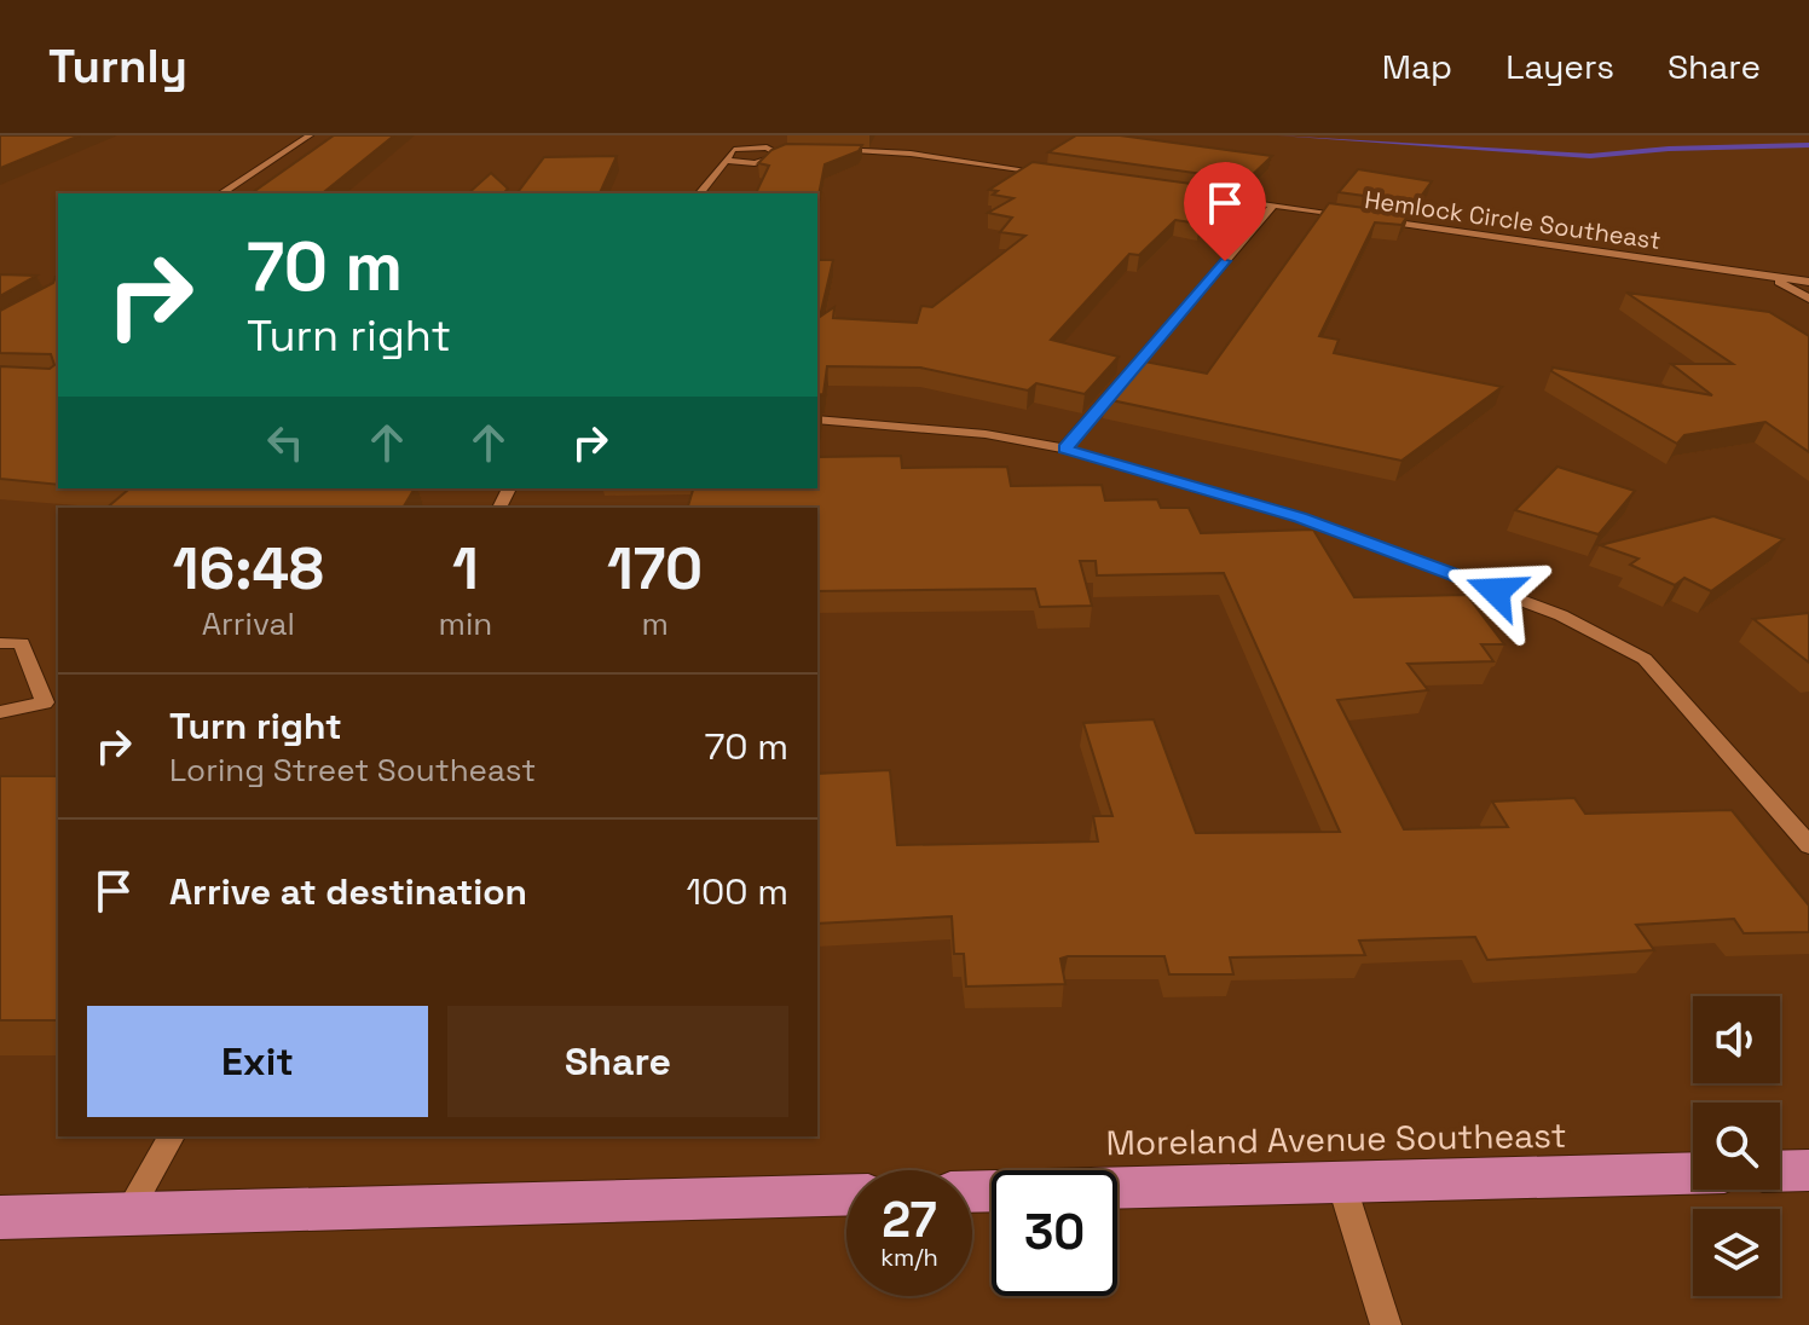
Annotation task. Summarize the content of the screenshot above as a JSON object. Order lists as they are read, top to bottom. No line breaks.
{"streets":{"highway":["Moreland Avenue Southeast"],"street":["Hemlock Circle Southeast"]},"page":{"header":"Turnly","nav":["Map","Layers","Share"],"turn":["70 m","Turn right"],"eta":["16:48","Arrival","1","min","170","m"],"list":[{"name":"Turn right","note":"Loring Street Southeast","value":"70 m"},{"name":"Arrive at destination","value":"100 m"}],"buttons":["Exit","Share"],"speed":"27 km/h","limit":"30"}}
